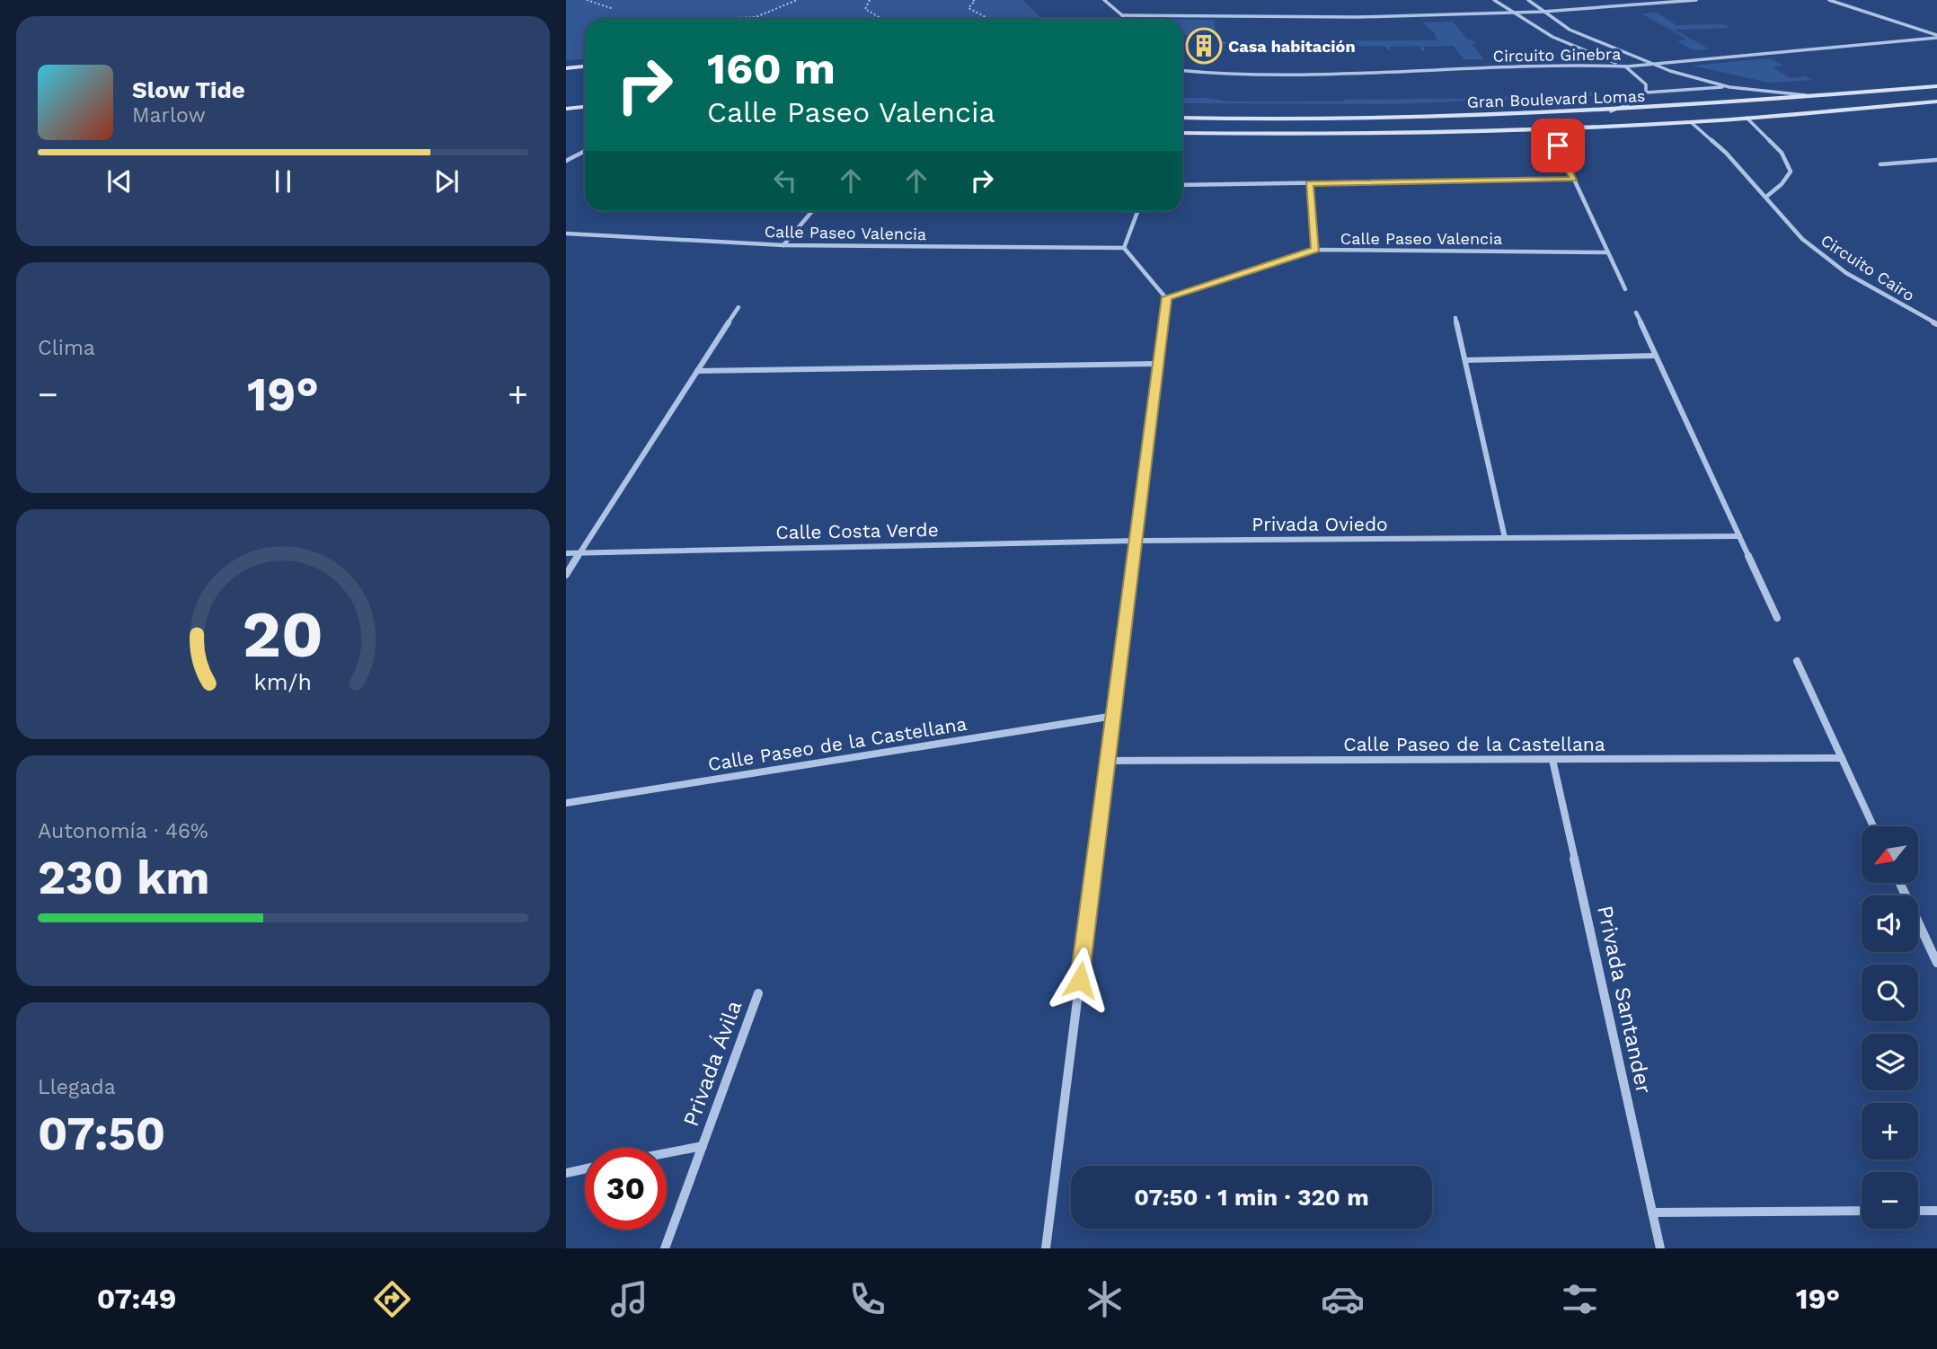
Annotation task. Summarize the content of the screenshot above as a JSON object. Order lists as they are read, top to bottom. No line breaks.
{"streets":{"main road":["Gran Boulevard Lomas"],"street":["Circuito Ginebra","Calle Paseo Valencia","Circuito Cairo","Privada Oviedo","Calle Costa Verde","Calle Paseo de la Castellana","Privada Santander","Privada Ávila"]},"crossings":[["Gran Boulevard Lomas","Circuito Cairo"],["Privada Oviedo","Calle Costa Verde"],["Calle Paseo de la Castellana","Privada Santander"]],"places":{"building":["Casa habitación"]},"north":"bottom left","page":{"turn":["160 m","Calle Paseo Valencia"],"song":["Slow Tide","Marlow"],"tile":["Clima",["Autonomía · 46%","230 km"],["Llegada","07:50"]],"heat":["−","19°","+"],"map_buttons":["+","−"],"limit":"30","trip":"07:50 · 1 min · 320 m","tabs":["07:49","19°"],"gauge":["20","km/h"]}}
